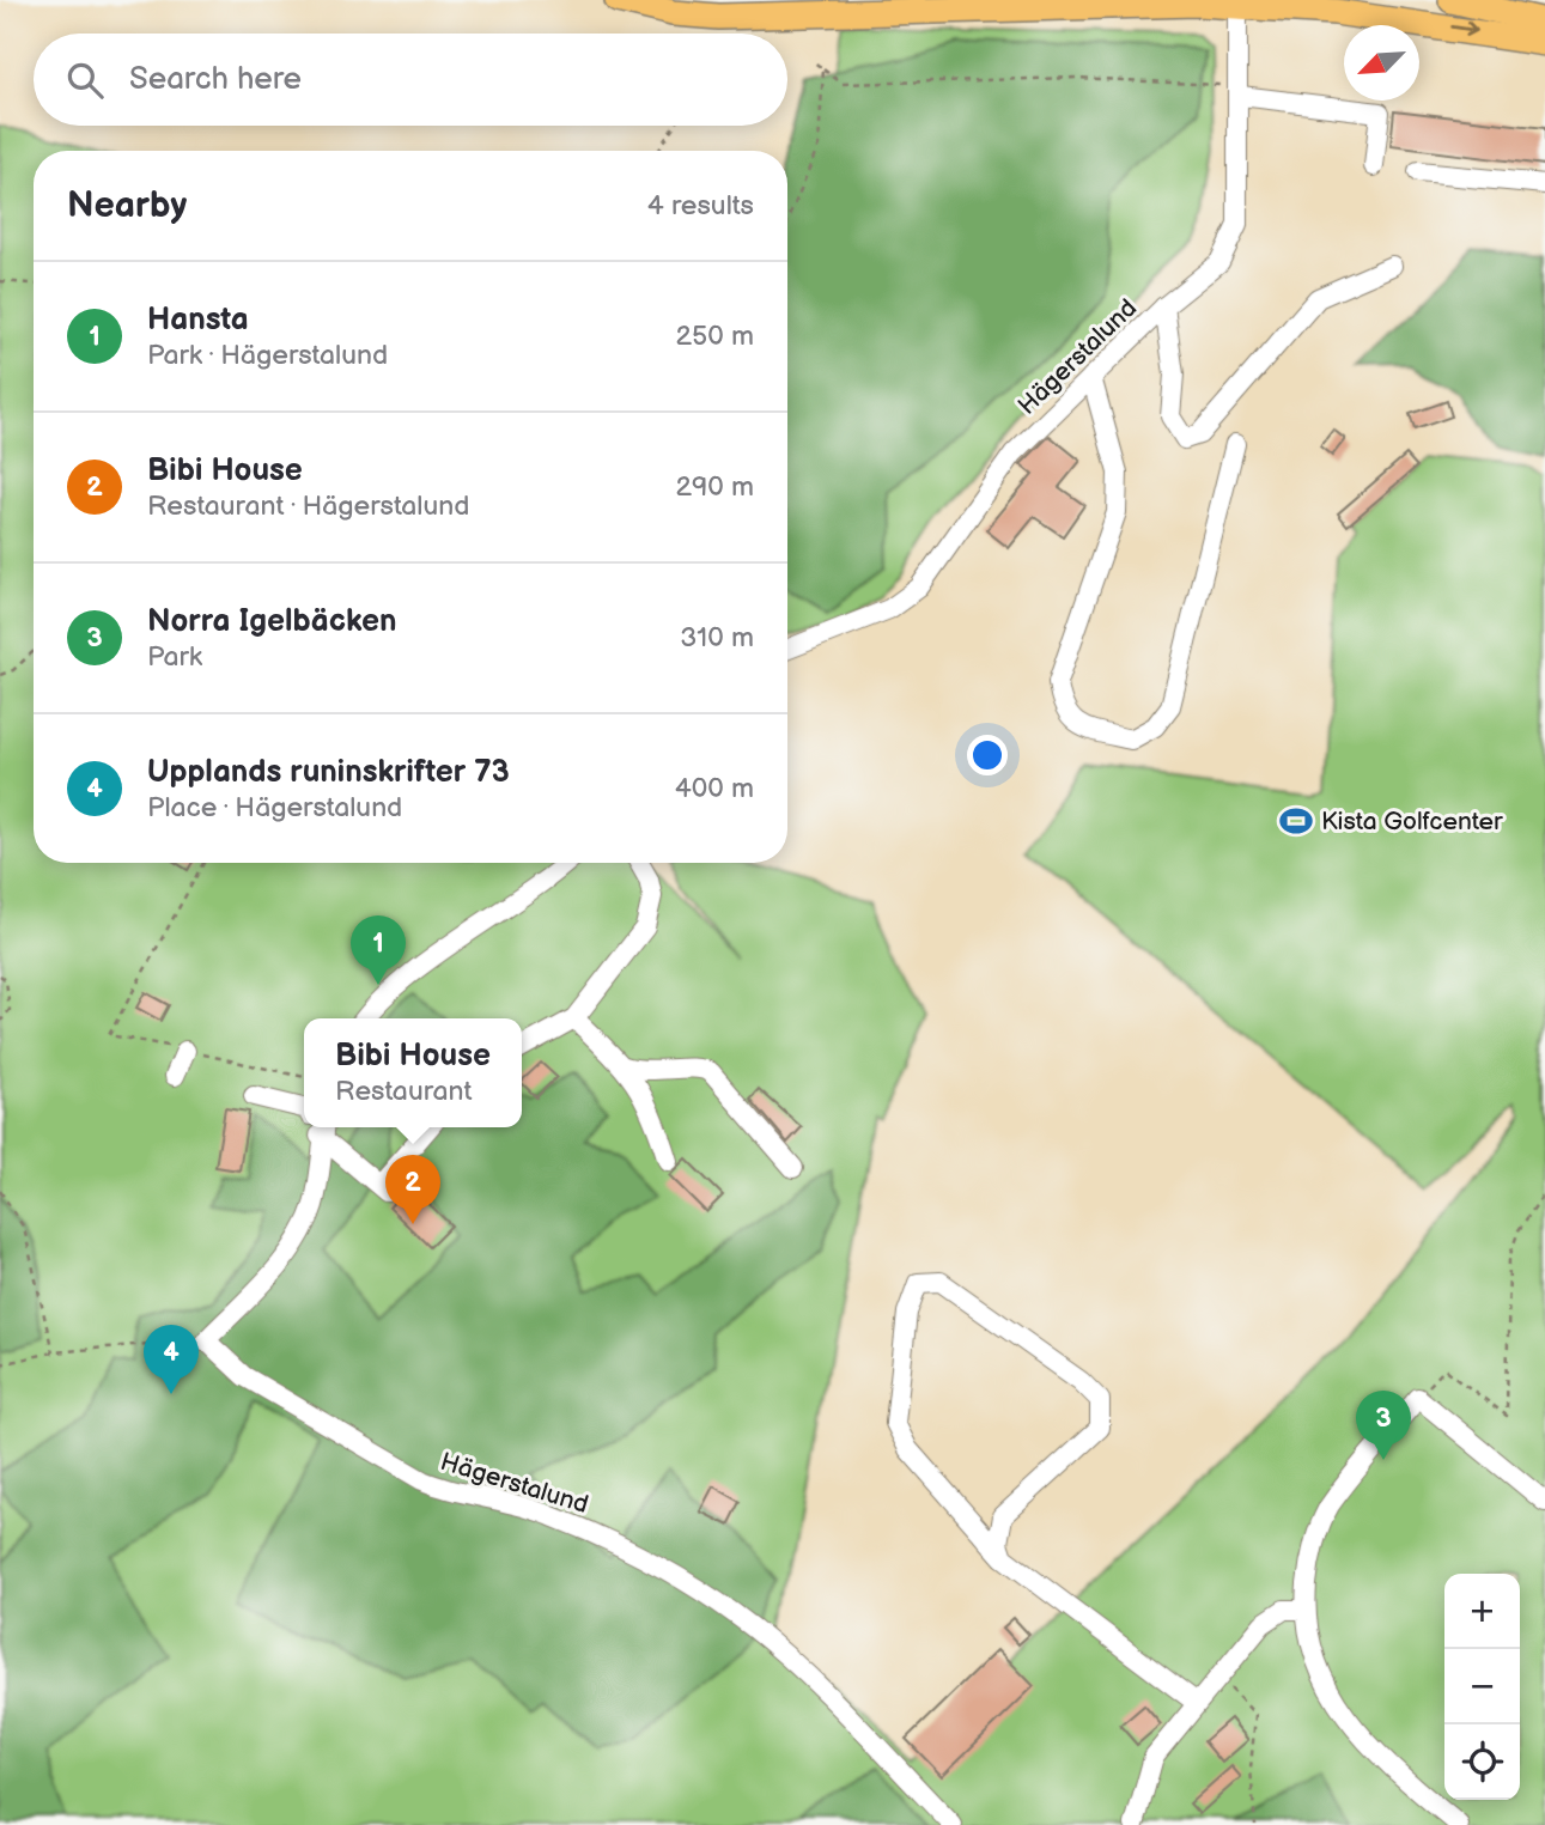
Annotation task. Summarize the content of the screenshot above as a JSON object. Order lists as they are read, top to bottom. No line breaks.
{"streets":{"street":["Hägerstalund"]},"places":{"sports":["Kista Golfcenter"]},"north":"bottom left","page":{"search":"Search here","heading":["Nearby","4 results"],"list":[{"mark":"1","name":"Hansta","note":"Park · Hägerstalund","value":"250 m"},{"mark":"2","name":"Bibi House","note":"Restaurant · Hägerstalund","value":"290 m"},{"mark":"3","name":"Norra Igelbäcken","note":"Park","value":"310 m"},{"mark":"4","name":"Upplands runinskrifter 73","note":"Place · Hägerstalund","value":"400 m"}],"pins":["1","2","4","3"],"popup":["Bibi House","Restaurant"],"map_buttons":["+","−"]}}
